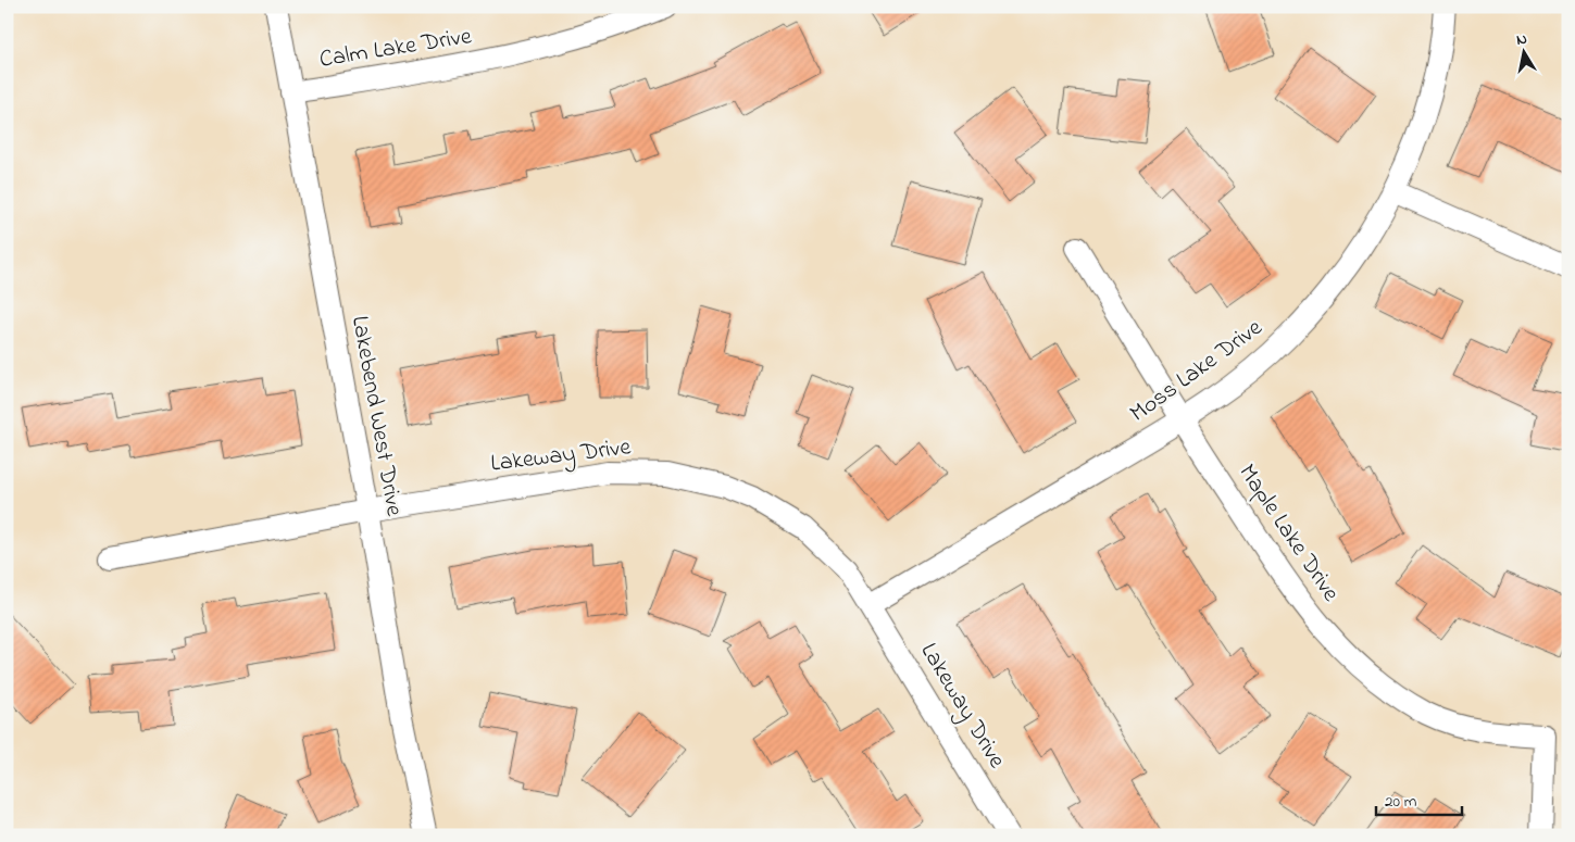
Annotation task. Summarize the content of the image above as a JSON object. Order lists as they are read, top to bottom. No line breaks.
{"streets":{"street":["Calm Lake Drive","Moss Lake Drive","Lakebend West Drive","Lakeway Drive","Maple Lake Drive"]},"crossings":[["Calm Lake Drive","Lakebend West Drive"],["Moss Lake Drive","Lakeway Drive"],["Moss Lake Drive","Maple Lake Drive"],["Lakebend West Drive","Lakeway Drive"]],"scale_bar":"20 m","north":"top"}
